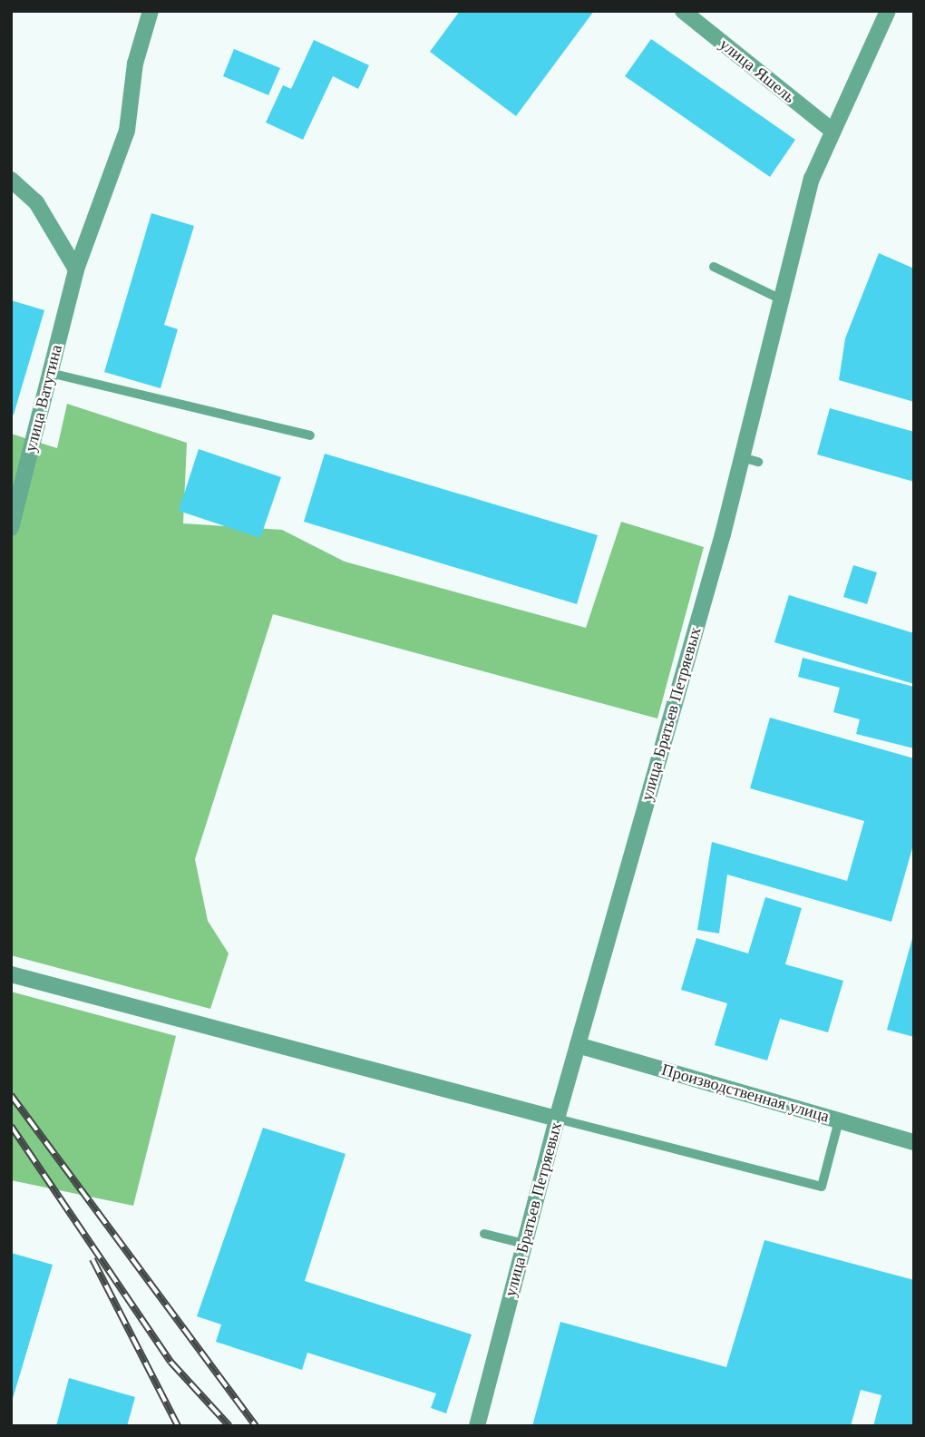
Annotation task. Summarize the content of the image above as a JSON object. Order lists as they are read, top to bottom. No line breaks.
{"streets":{"street":["улица Яшель","улица Ватутина","улица Братьев Петряевых","Производственная улица"]},"crossings":[["улица Яшель","улица Братьев Петряевых"],["улица Братьев Петряевых","Производственная улица"]]}
